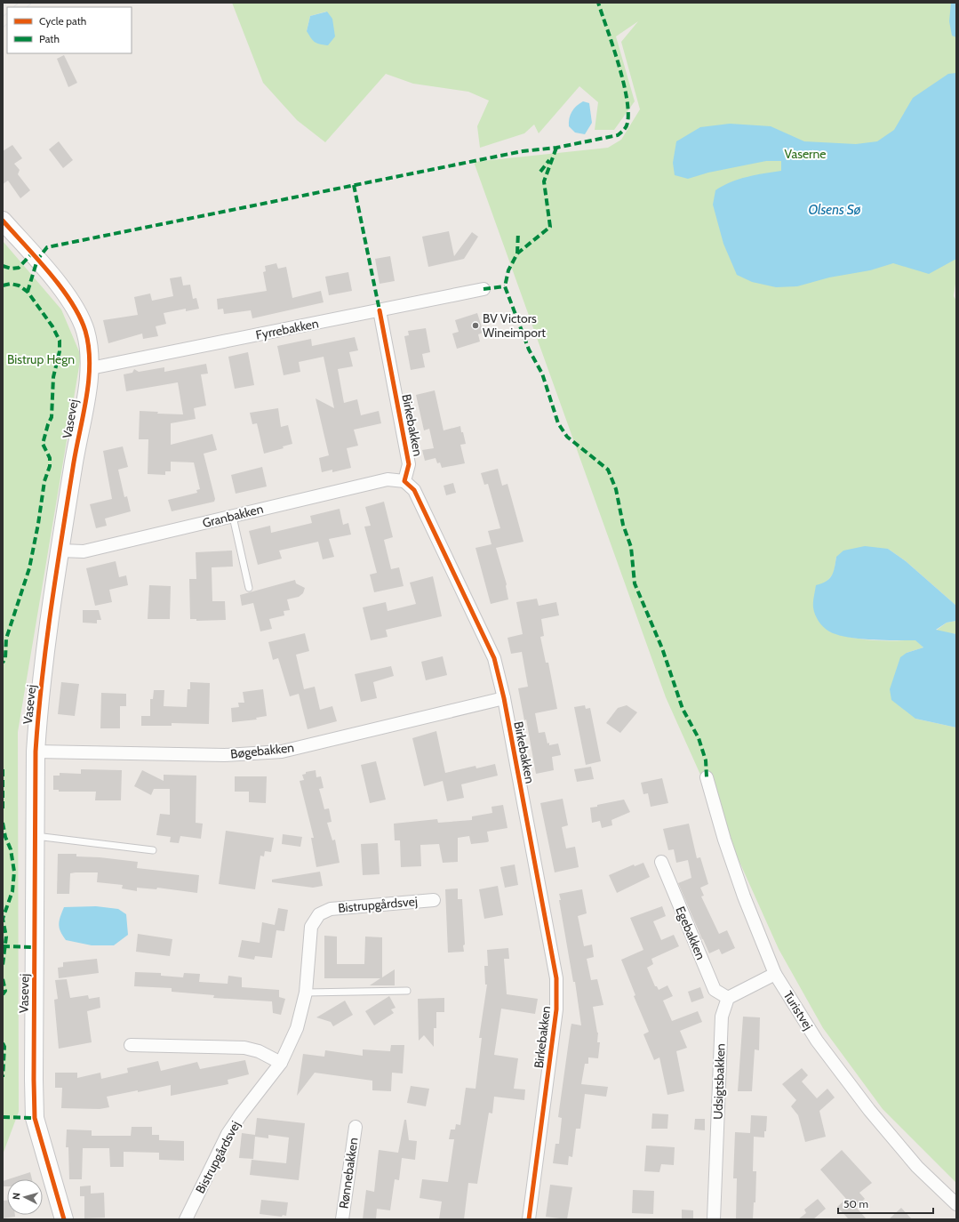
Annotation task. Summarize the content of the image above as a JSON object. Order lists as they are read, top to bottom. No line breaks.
{"streets":{"street":["Fyrrebakken","Vasevej","Birkebakken","Granbakken","Bøgebakken","Bistrupgårdsvej","Egebakken","Turistvej","Udsigtsbakken","Rønnebakken"]},"crossings":[["Fyrrebakken","Vasevej"],["Fyrrebakken","Birkebakken"],["Vasevej","Granbakken"],["Vasevej","Bøgebakken"],["Birkebakken","Granbakken"],["Birkebakken","Bøgebakken"],["Egebakken","Udsigtsbakken"]],"water":["Olsens Sø"],"parks":["Vaserne","Bistrup Hegn"],"places":["BV Victors Wineimport"],"legend":["Cycle path","Path"],"scale_bar":"50 m","north":"left"}
